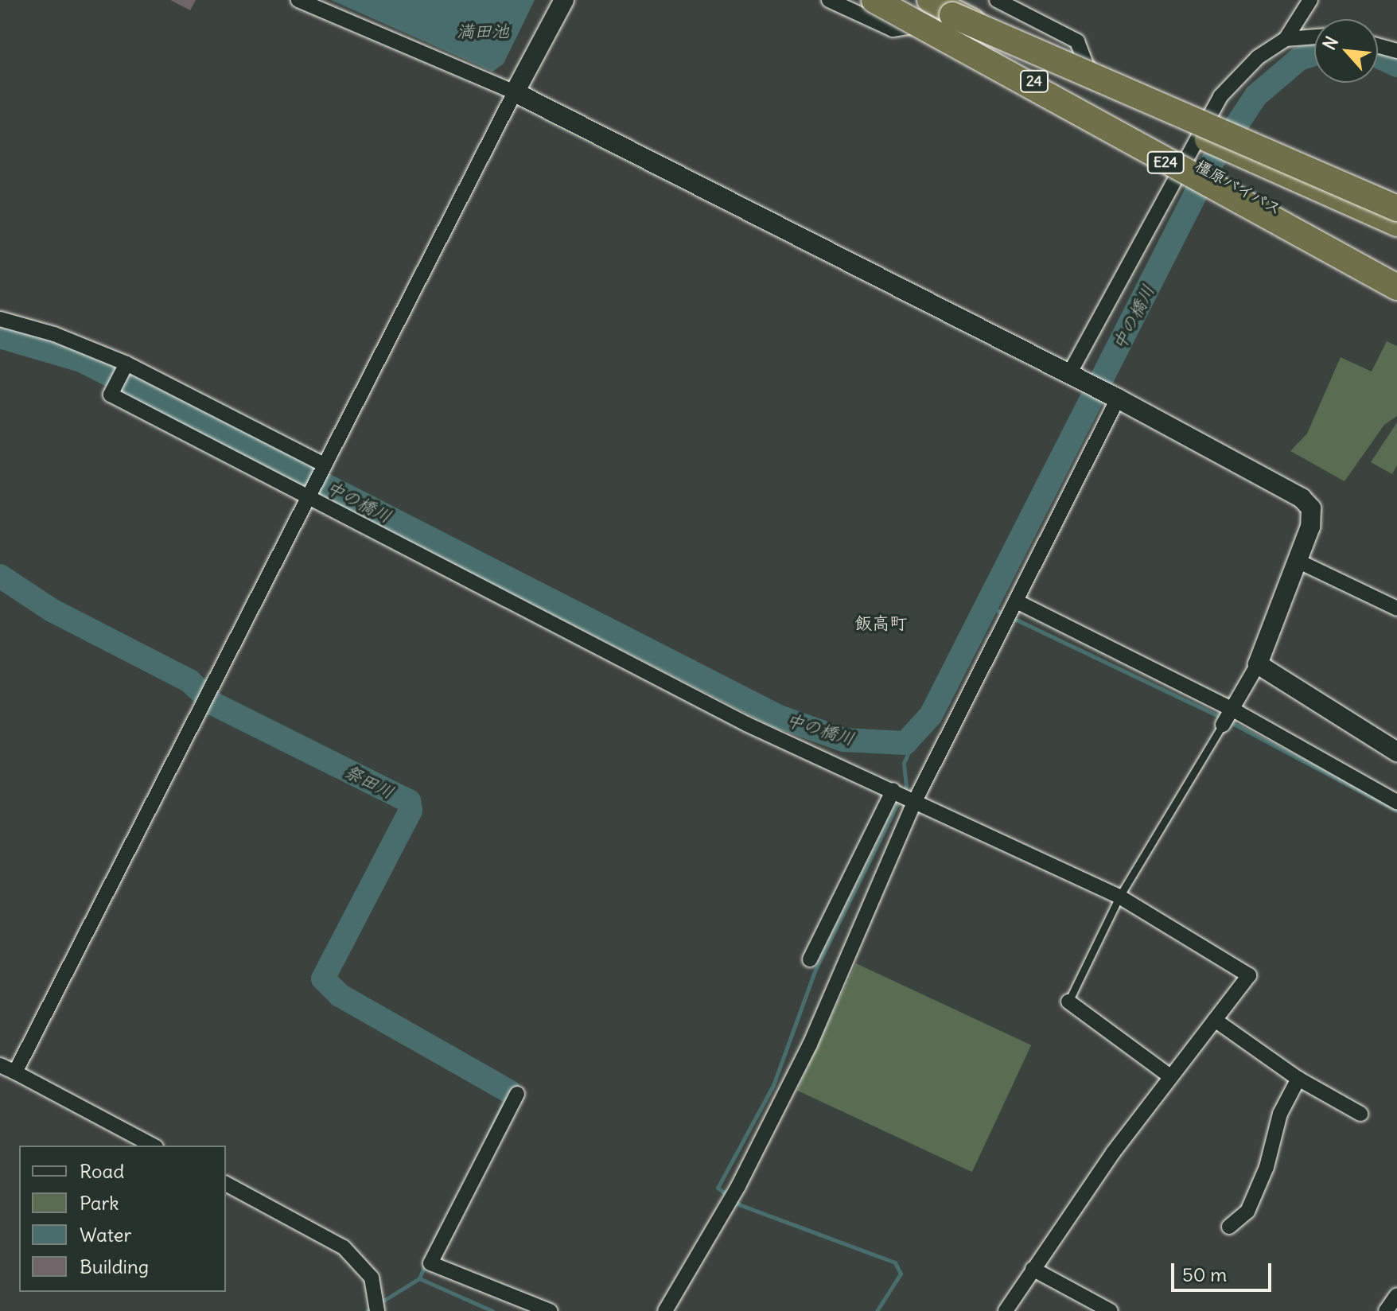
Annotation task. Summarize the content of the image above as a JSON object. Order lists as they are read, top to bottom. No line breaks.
{"streets":{"highway":["24","E24","橿原バイパス"]},"crossings":[["E24","橿原バイパス"]],"districts":["飯高町"],"water":["満田池","中の橋川","祭田川"],"legend":["Road","Park","Water","Building"],"scale_bar":"50 m","north":"top left"}
